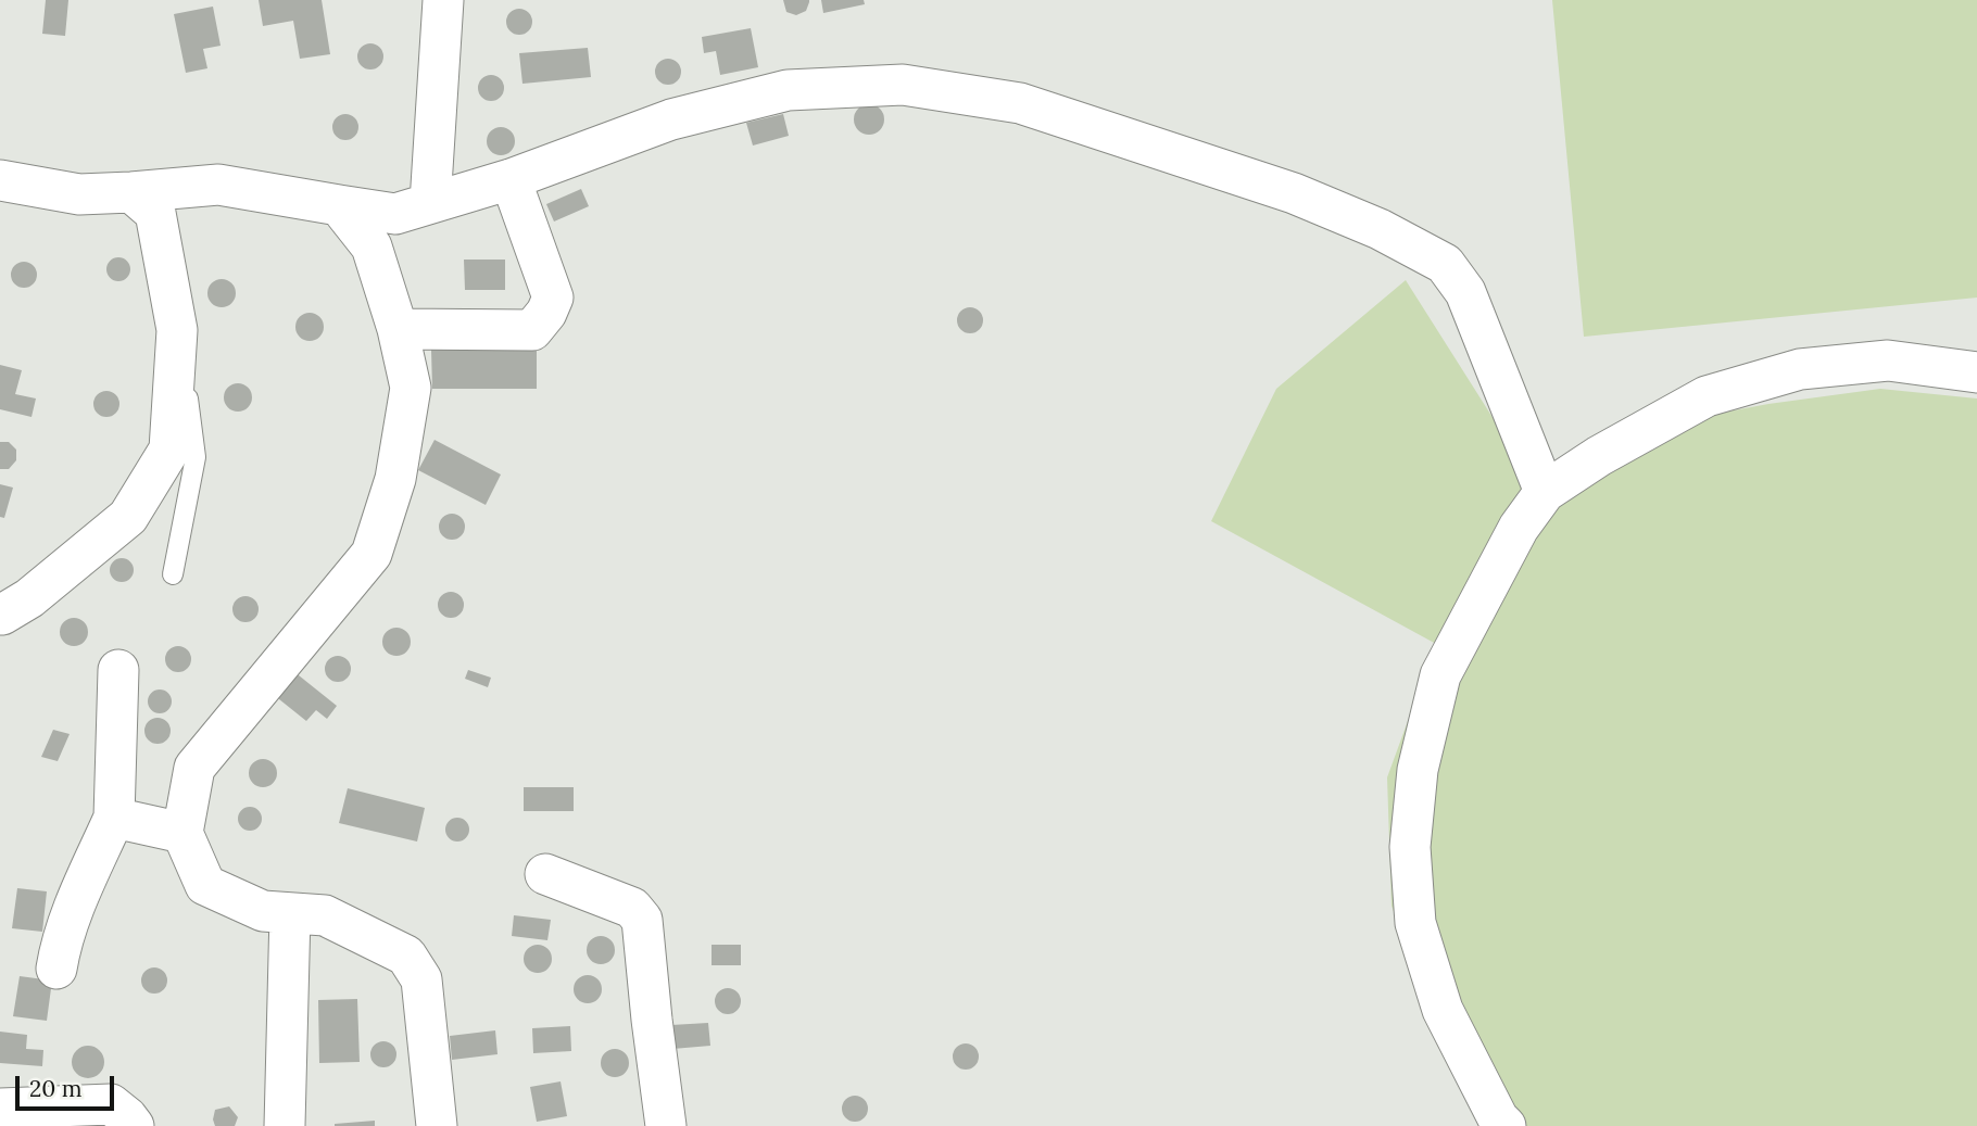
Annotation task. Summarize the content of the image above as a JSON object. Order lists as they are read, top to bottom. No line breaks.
{"scale_bar":"20 m"}
